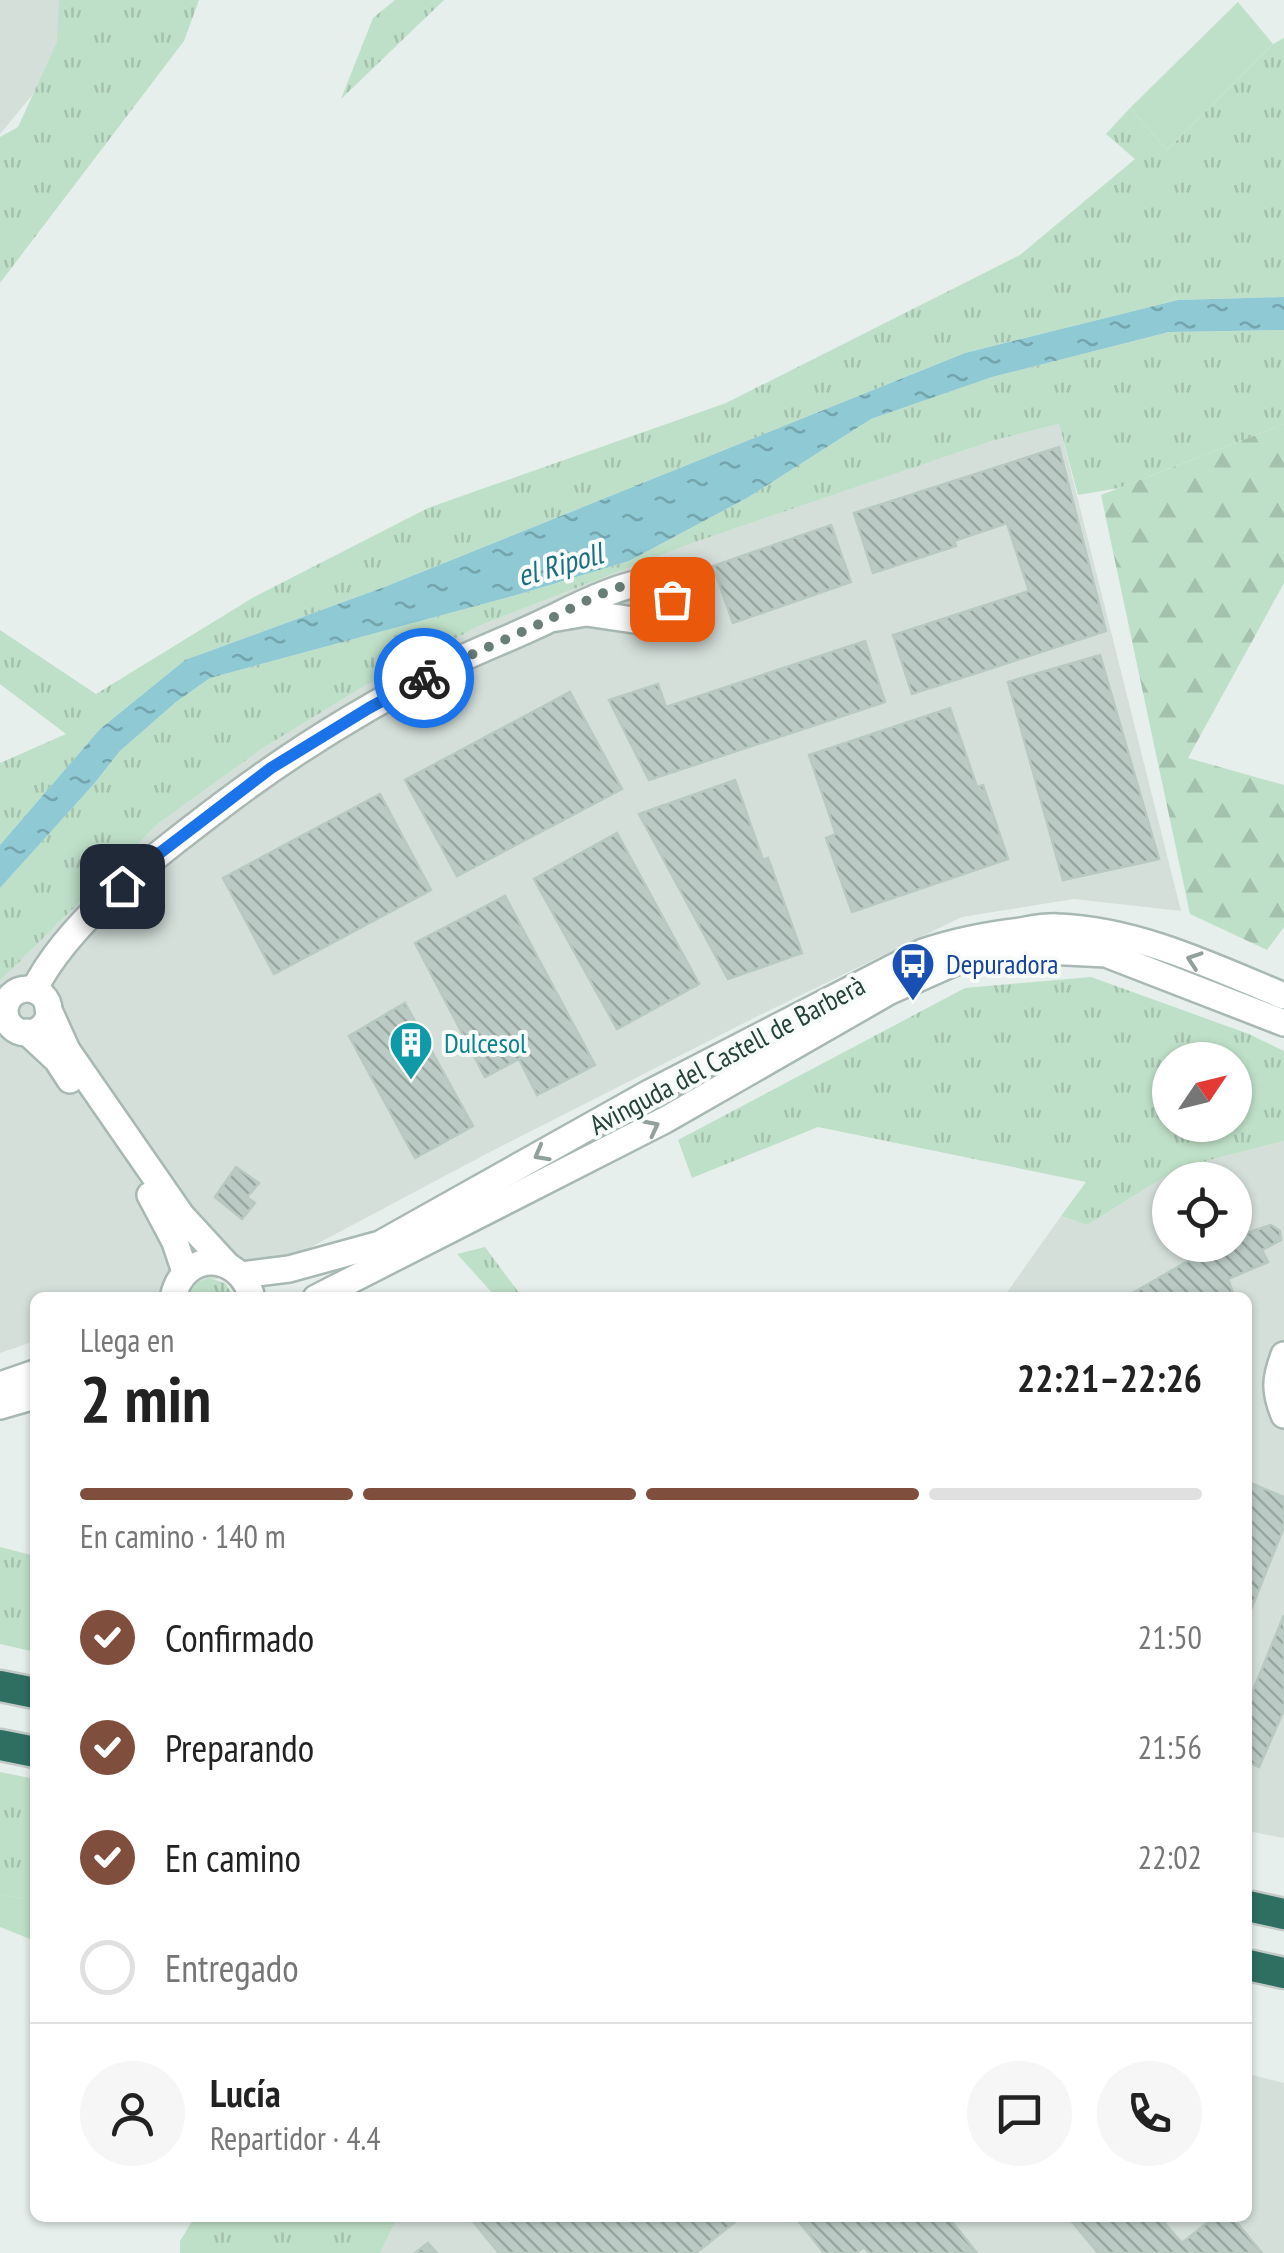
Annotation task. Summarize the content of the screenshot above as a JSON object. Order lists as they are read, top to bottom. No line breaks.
{"streets":{"street":["Avinguda del Castell de Barberà"]},"water":["el Ripoll"],"places":{"bus stop":["Depuradora"],"building":["Dulcesol"]},"north":"top right","page":{"heading":["2 min","Llega en","22:21–22:26"],"panel":["Lucía","Repartidor · 4.4"],"bar":"En camino · 140 m","list":[["Confirmado","21:50"],["Preparando","21:56"],["En camino","22:02"],"Entregado"]}}
